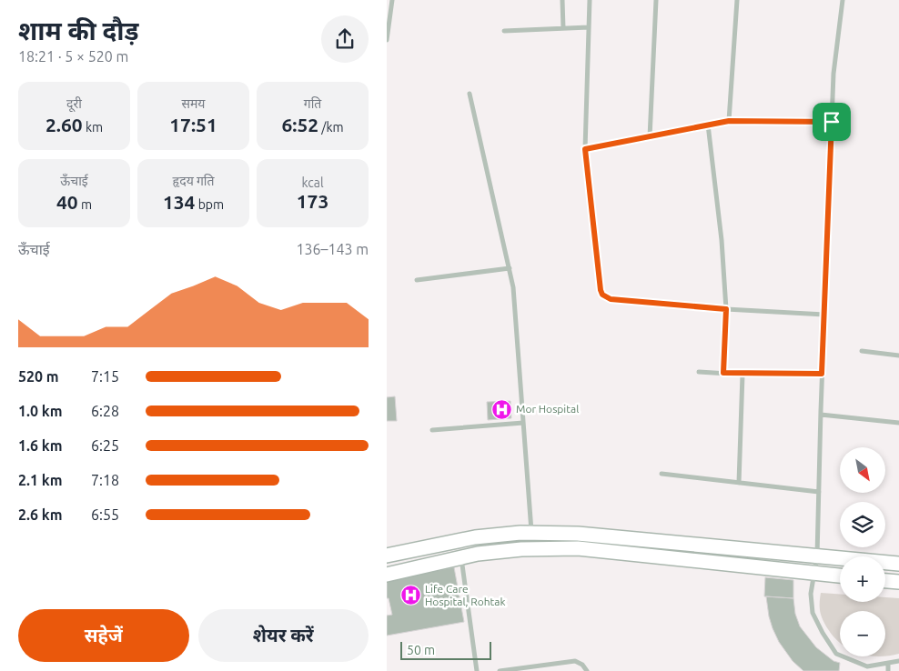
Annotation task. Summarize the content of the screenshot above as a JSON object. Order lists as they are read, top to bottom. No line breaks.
{"places":{"hospital":["Mor Hospital","Life Care Hospital, Rohtak"]},"scale_bar":"50 m","north":"bottom right","page":{"heading":["शाम की दौड़","18:21 · 5 × 520 m"],"stats":[["दूरी","2.60 km"],["समय","17:51"],["गति","6:52 /km"],["ऊँचाई","40 m"],["हृदय गति","134 bpm"],["kcal","173"]],"chart":["ऊँचाई","136–143 m"],"list":[{"name":"520 m","note":"7:15"},{"name":"1.0 km","note":"6:28"},{"name":"1.6 km","note":"6:25"},{"name":"2.1 km","note":"7:18"},{"name":"2.6 km","note":"6:55"}],"map_buttons":["+","−"],"buttons":["सहेजें","शेयर करें"],"scale":"50 m"}}
